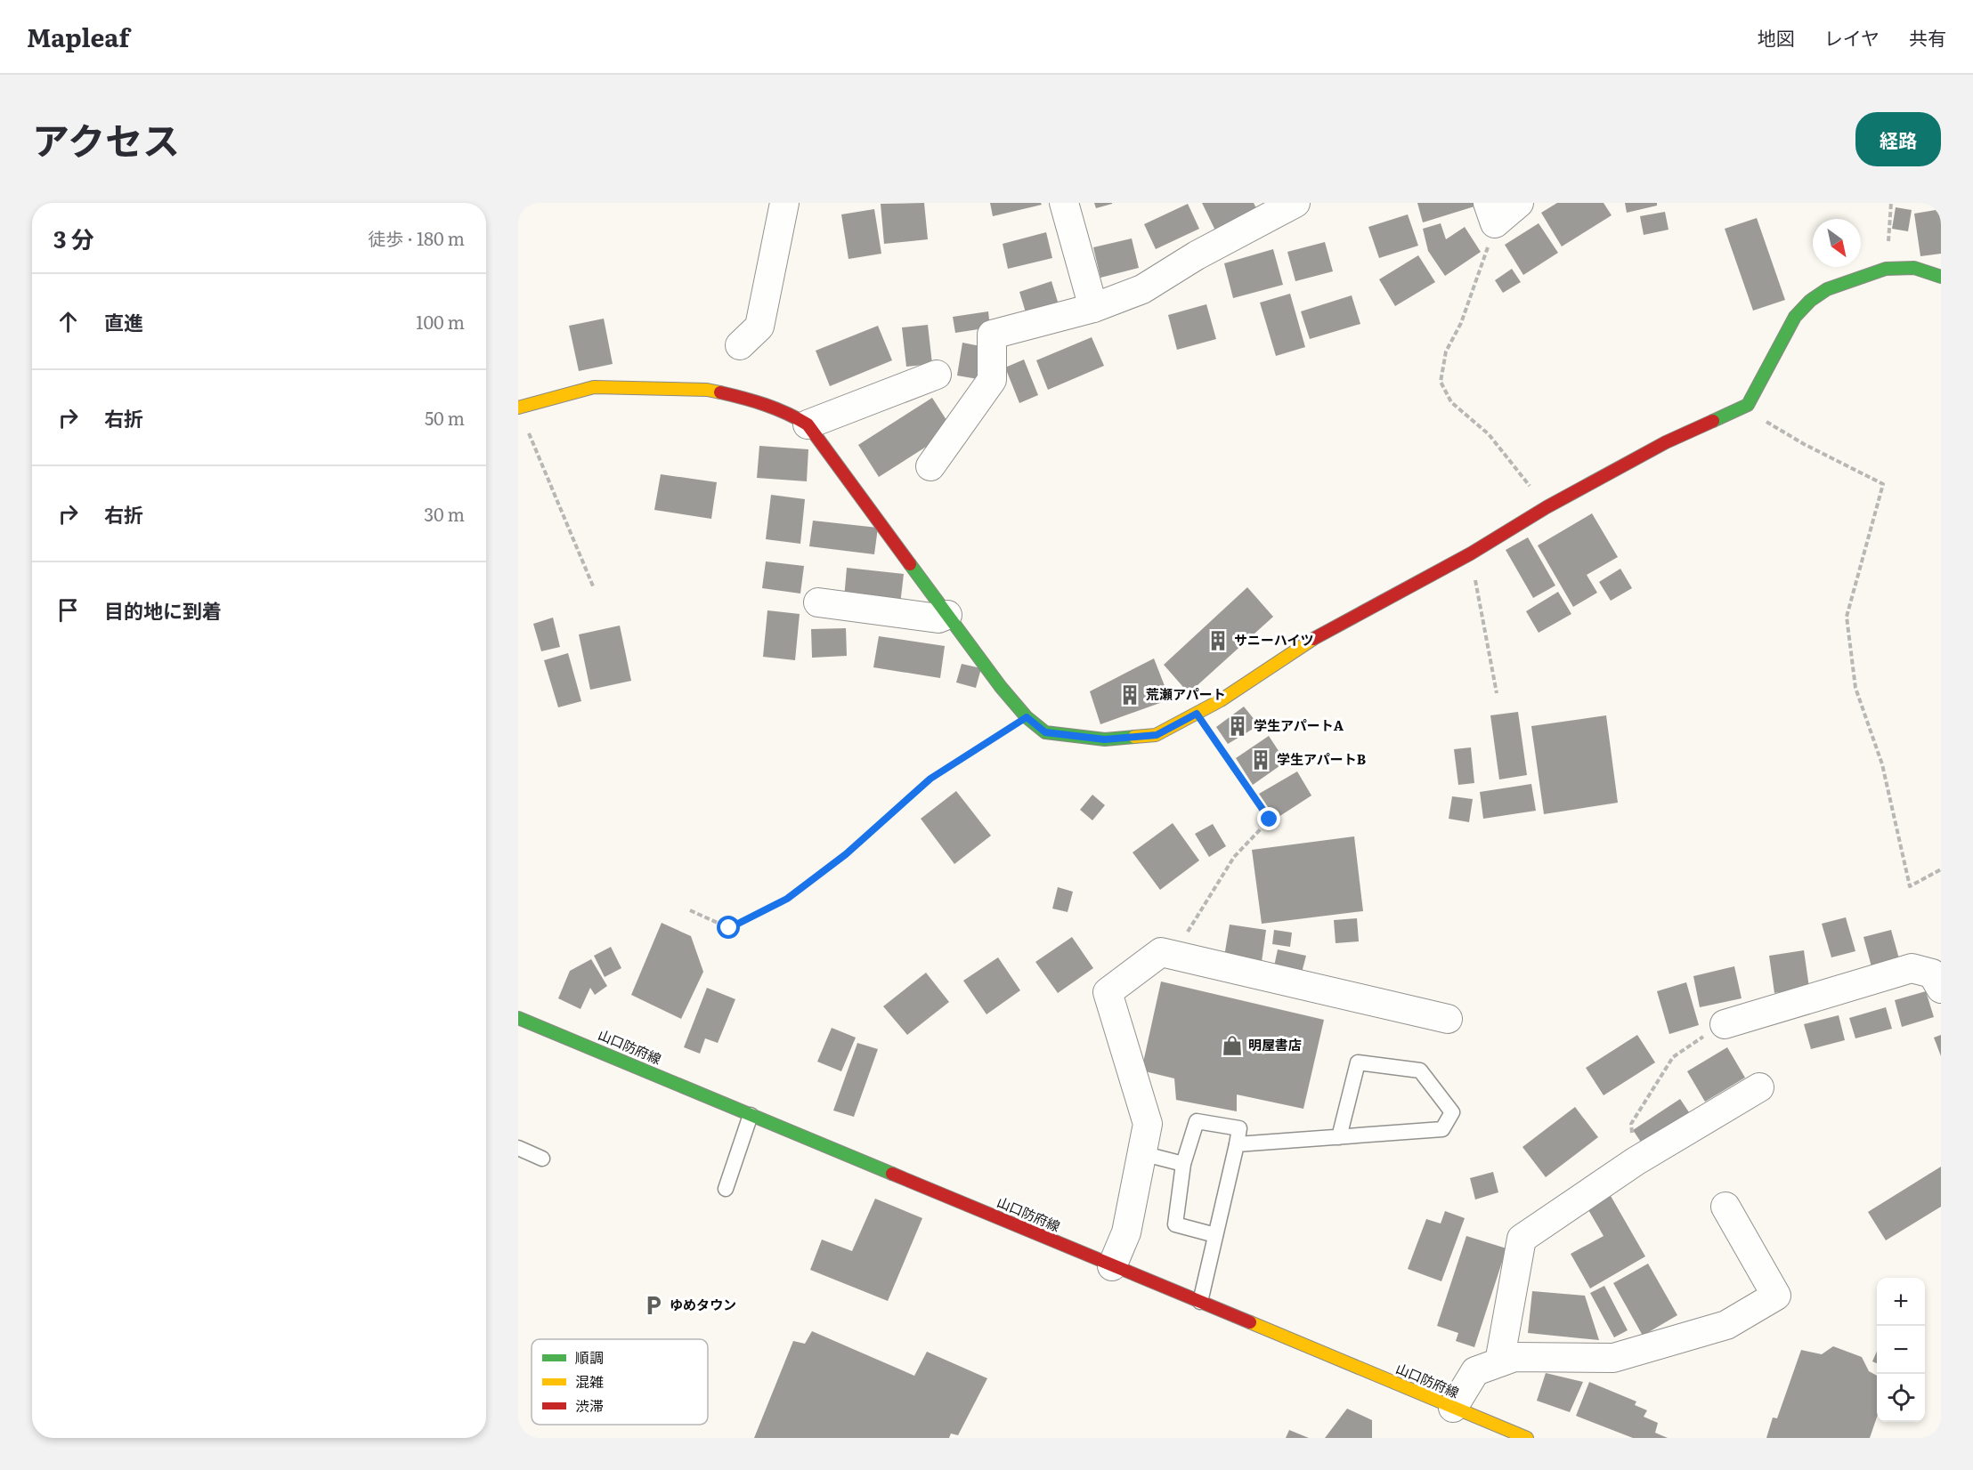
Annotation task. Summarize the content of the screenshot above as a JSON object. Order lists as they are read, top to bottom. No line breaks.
{"streets":{"street":["山口防府線"]},"places":{"building":["サニーハイツ","荒瀬アパート","学生アパートA","学生アパートB"],"shop":["明屋書店"],"parking":["ゆめタウン"]},"legend":["順調","混雑","渋滞"],"north":"bottom right","page":{"header":"Mapleaf","nav":["地図","レイヤ","共有"],"title":"アクセス","buttons":"経路","heading":["3 分","徒歩 · 180 m"],"list":[["直進","100 m"],["右折","50 m"],["右折","30 m"],"目的地に到着"],"map_buttons":["+","−"]}}
